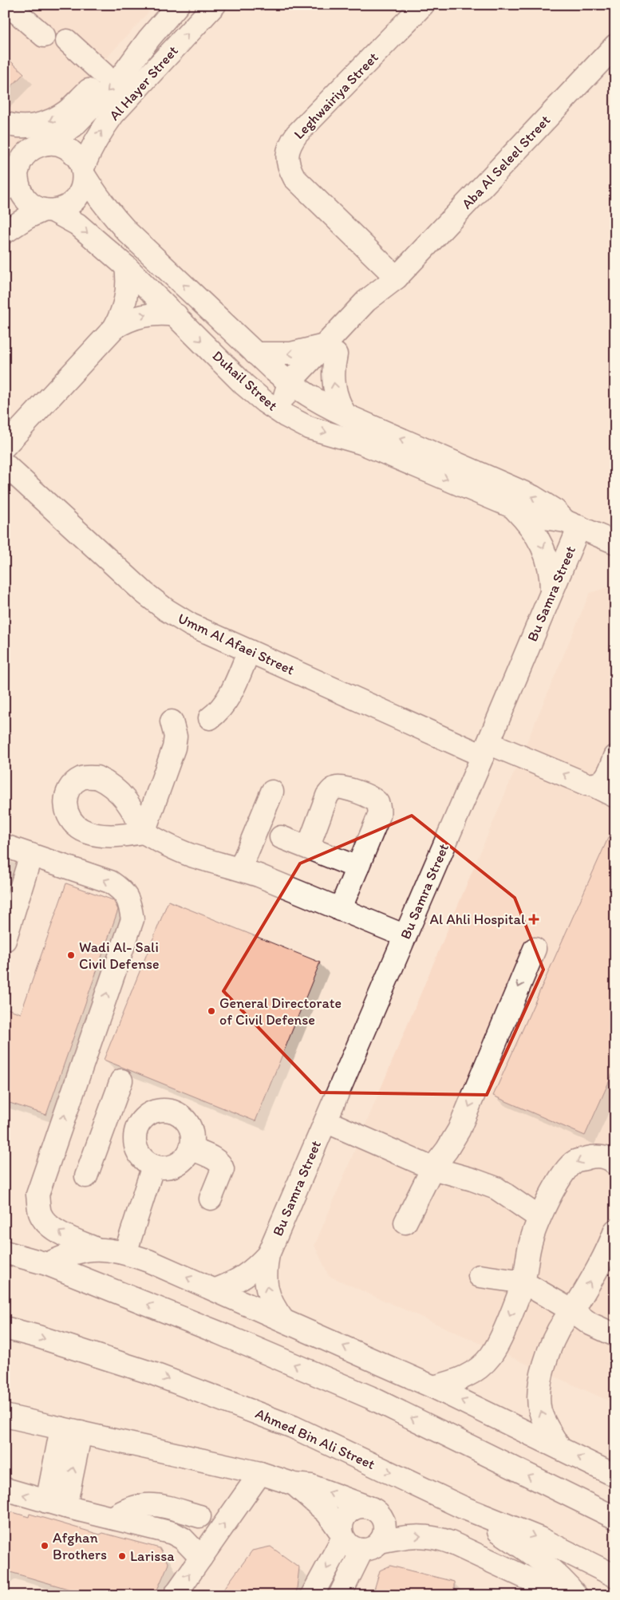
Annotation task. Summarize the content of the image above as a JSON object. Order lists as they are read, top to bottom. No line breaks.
{"streets":{"street":["Al Hayer Street","Leghwairiya Street","Aba Al Seleel Street","Duhail Street","Bu Samra Street","Umm Al Afaei Street","Ahmed Bin Ali Street"]},"crossings":[["Al Hayer Street","Duhail Street"],["Leghwairiya Street","Aba Al Seleel Street"],["Aba Al Seleel Street","Duhail Street"],["Duhail Street","Bu Samra Street"],["Bu Samra Street","Umm Al Afaei Street"]],"places":{"health":["Al Ahli Hospital"],"other":["Wadi Al- Sali Civil Defense","General Directorate of Civil Defense","Afghan Brothers","Larissa"]}}
